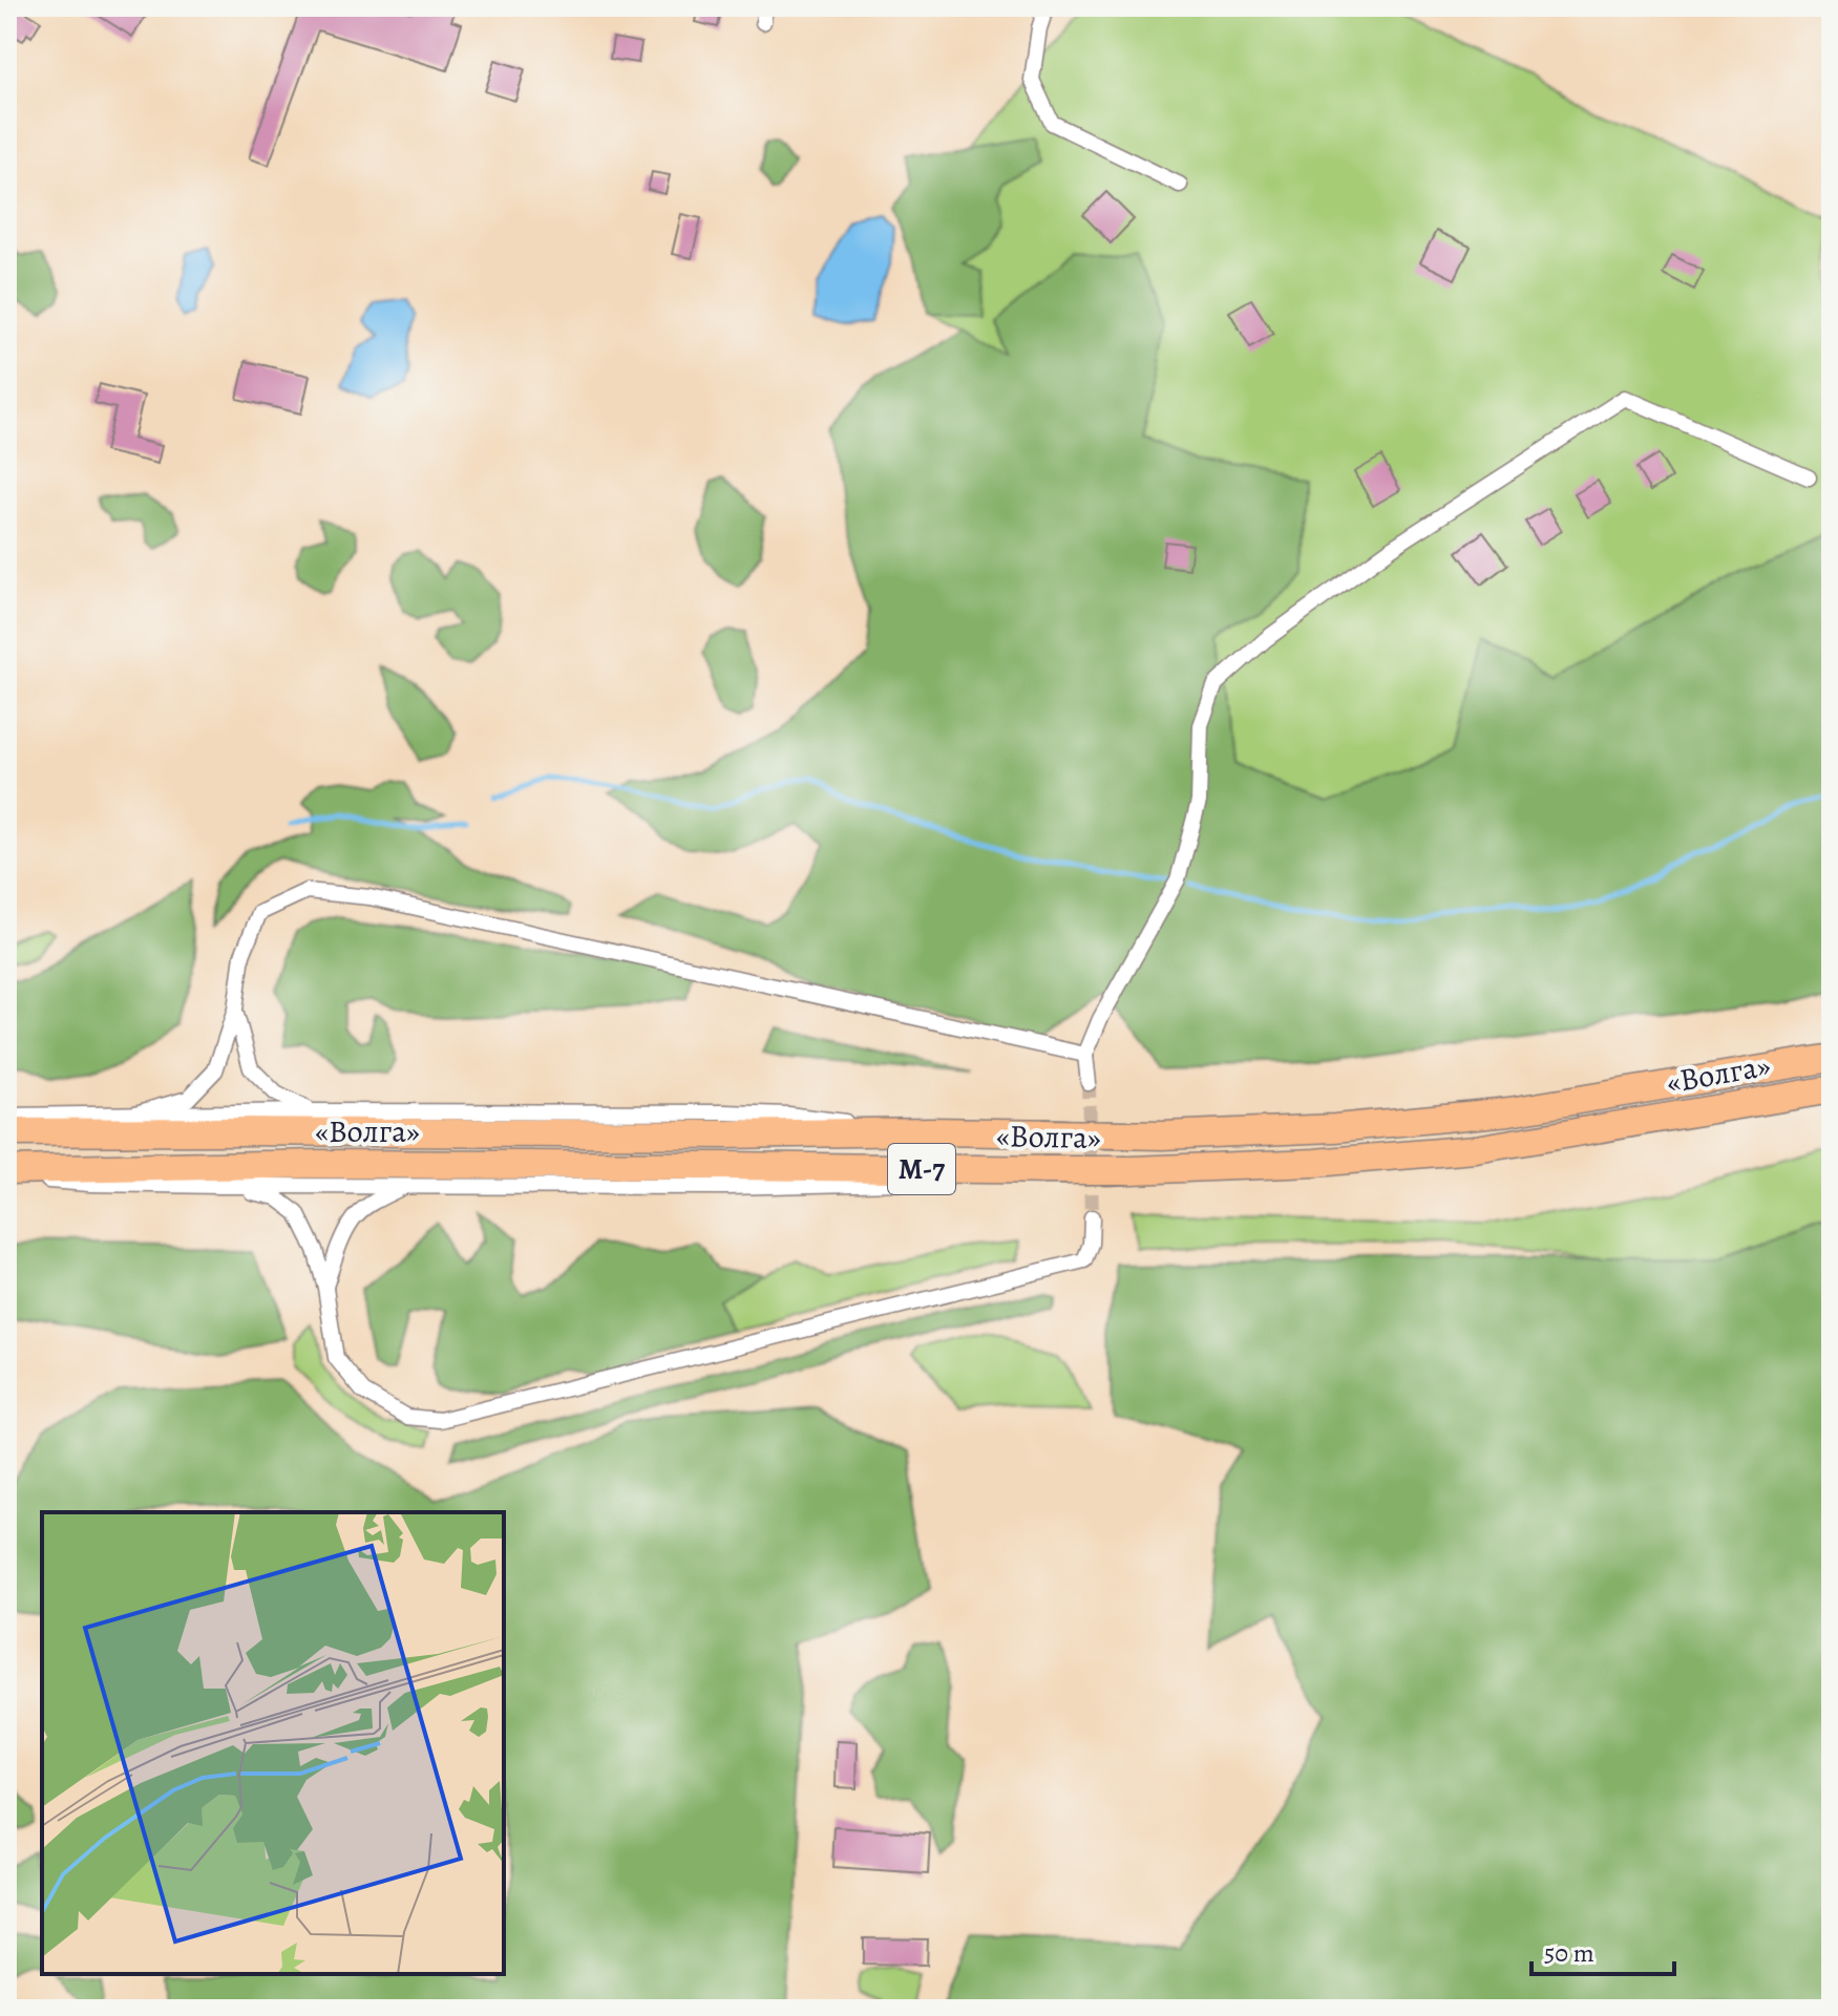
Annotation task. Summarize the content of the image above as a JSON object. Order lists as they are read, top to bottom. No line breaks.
{"streets":{"highway":["«Волга»","М-7"]},"scale_bar":"50 m"}
